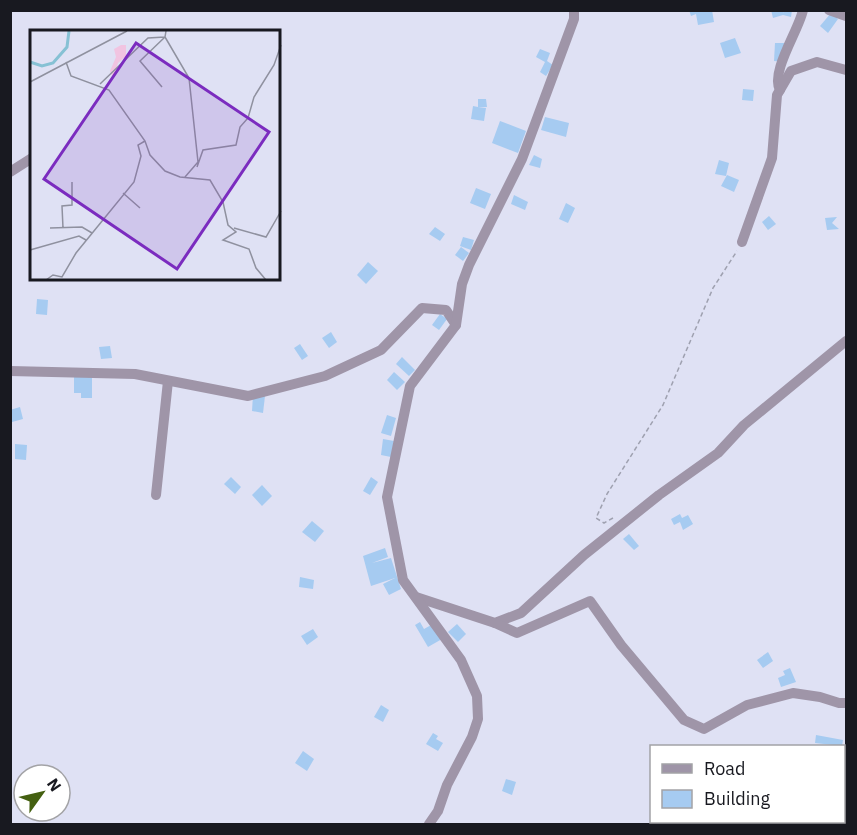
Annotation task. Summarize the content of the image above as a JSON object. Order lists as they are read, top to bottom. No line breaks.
{"legend":["Road","Building"],"north":"top right"}
